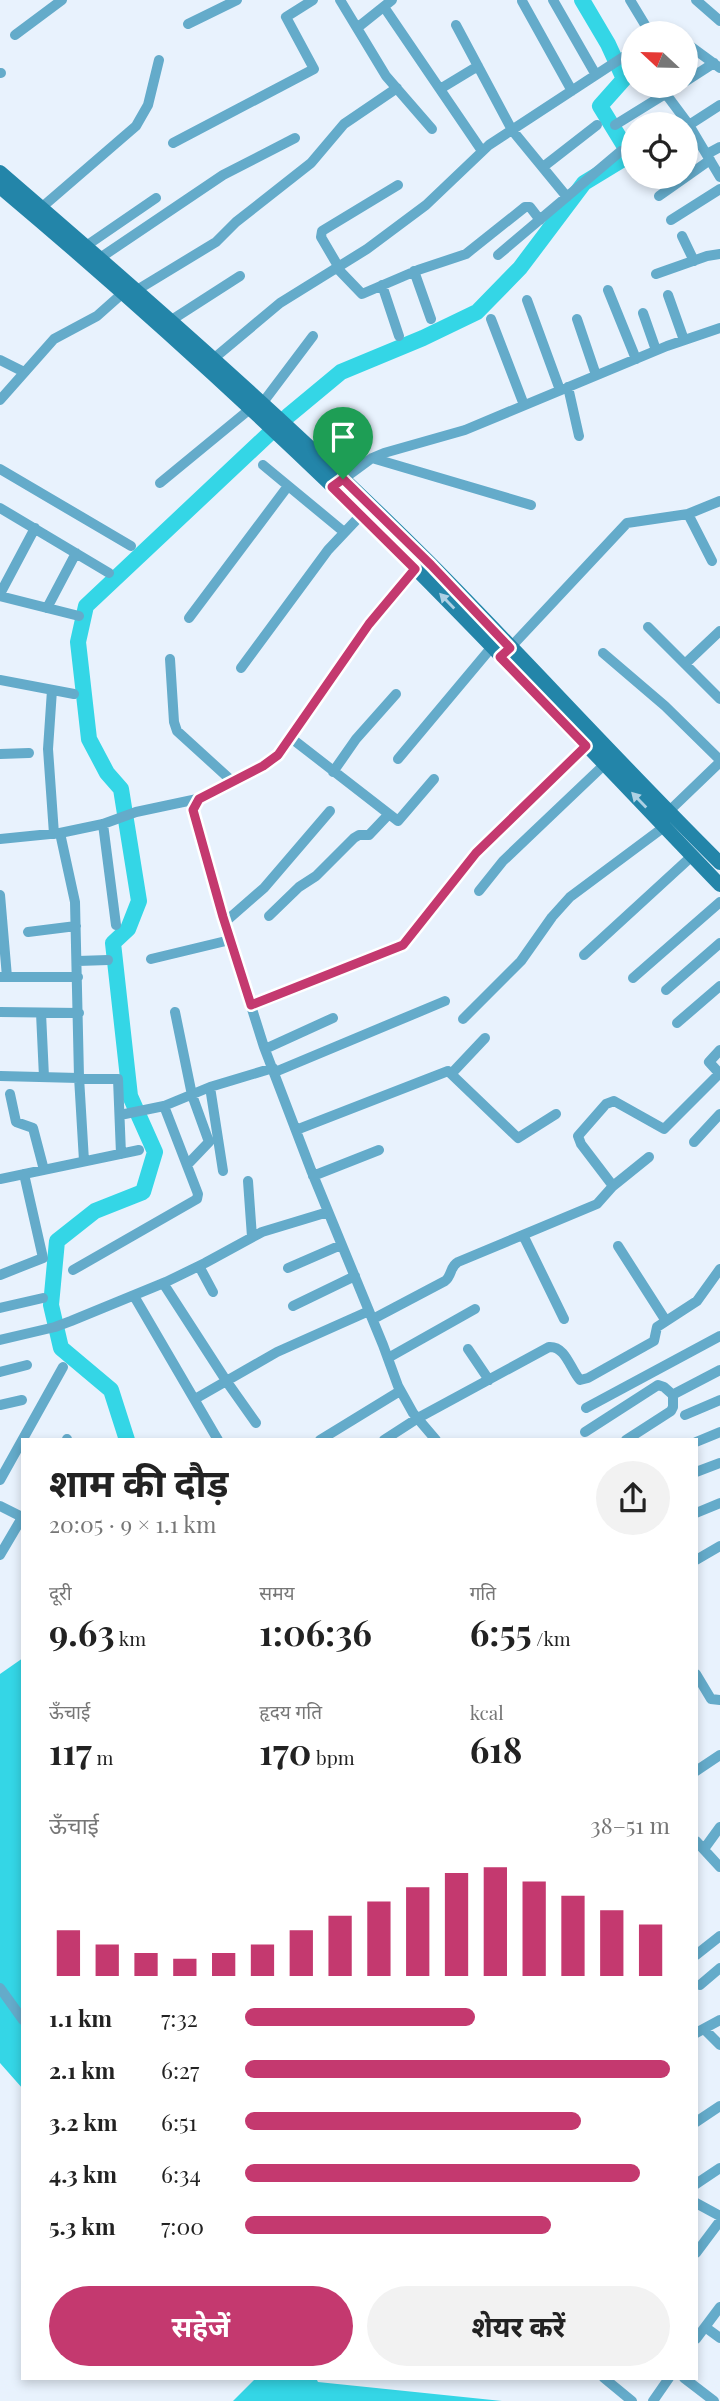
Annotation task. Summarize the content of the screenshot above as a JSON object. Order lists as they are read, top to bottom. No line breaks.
{"north":"left","page":{"heading":["शाम की दौड़","20:05 · 9 × 1.1 km"],"stats":[["दूरी","9.63 km"],["समय","1:06:36"],["गति","6:55 /km"],["ऊँचाई","117 m"],["हृदय गति","170 bpm"],["kcal","618"]],"chart":["ऊँचाई","38–51 m"],"list":[{"name":"1.1 km","note":"7:32"},{"name":"2.1 km","note":"6:27"},{"name":"3.2 km","note":"6:51"},{"name":"4.3 km","note":"6:34"},{"name":"5.3 km","note":"7:00"}],"buttons":["सहेजें","शेयर करें"]}}
